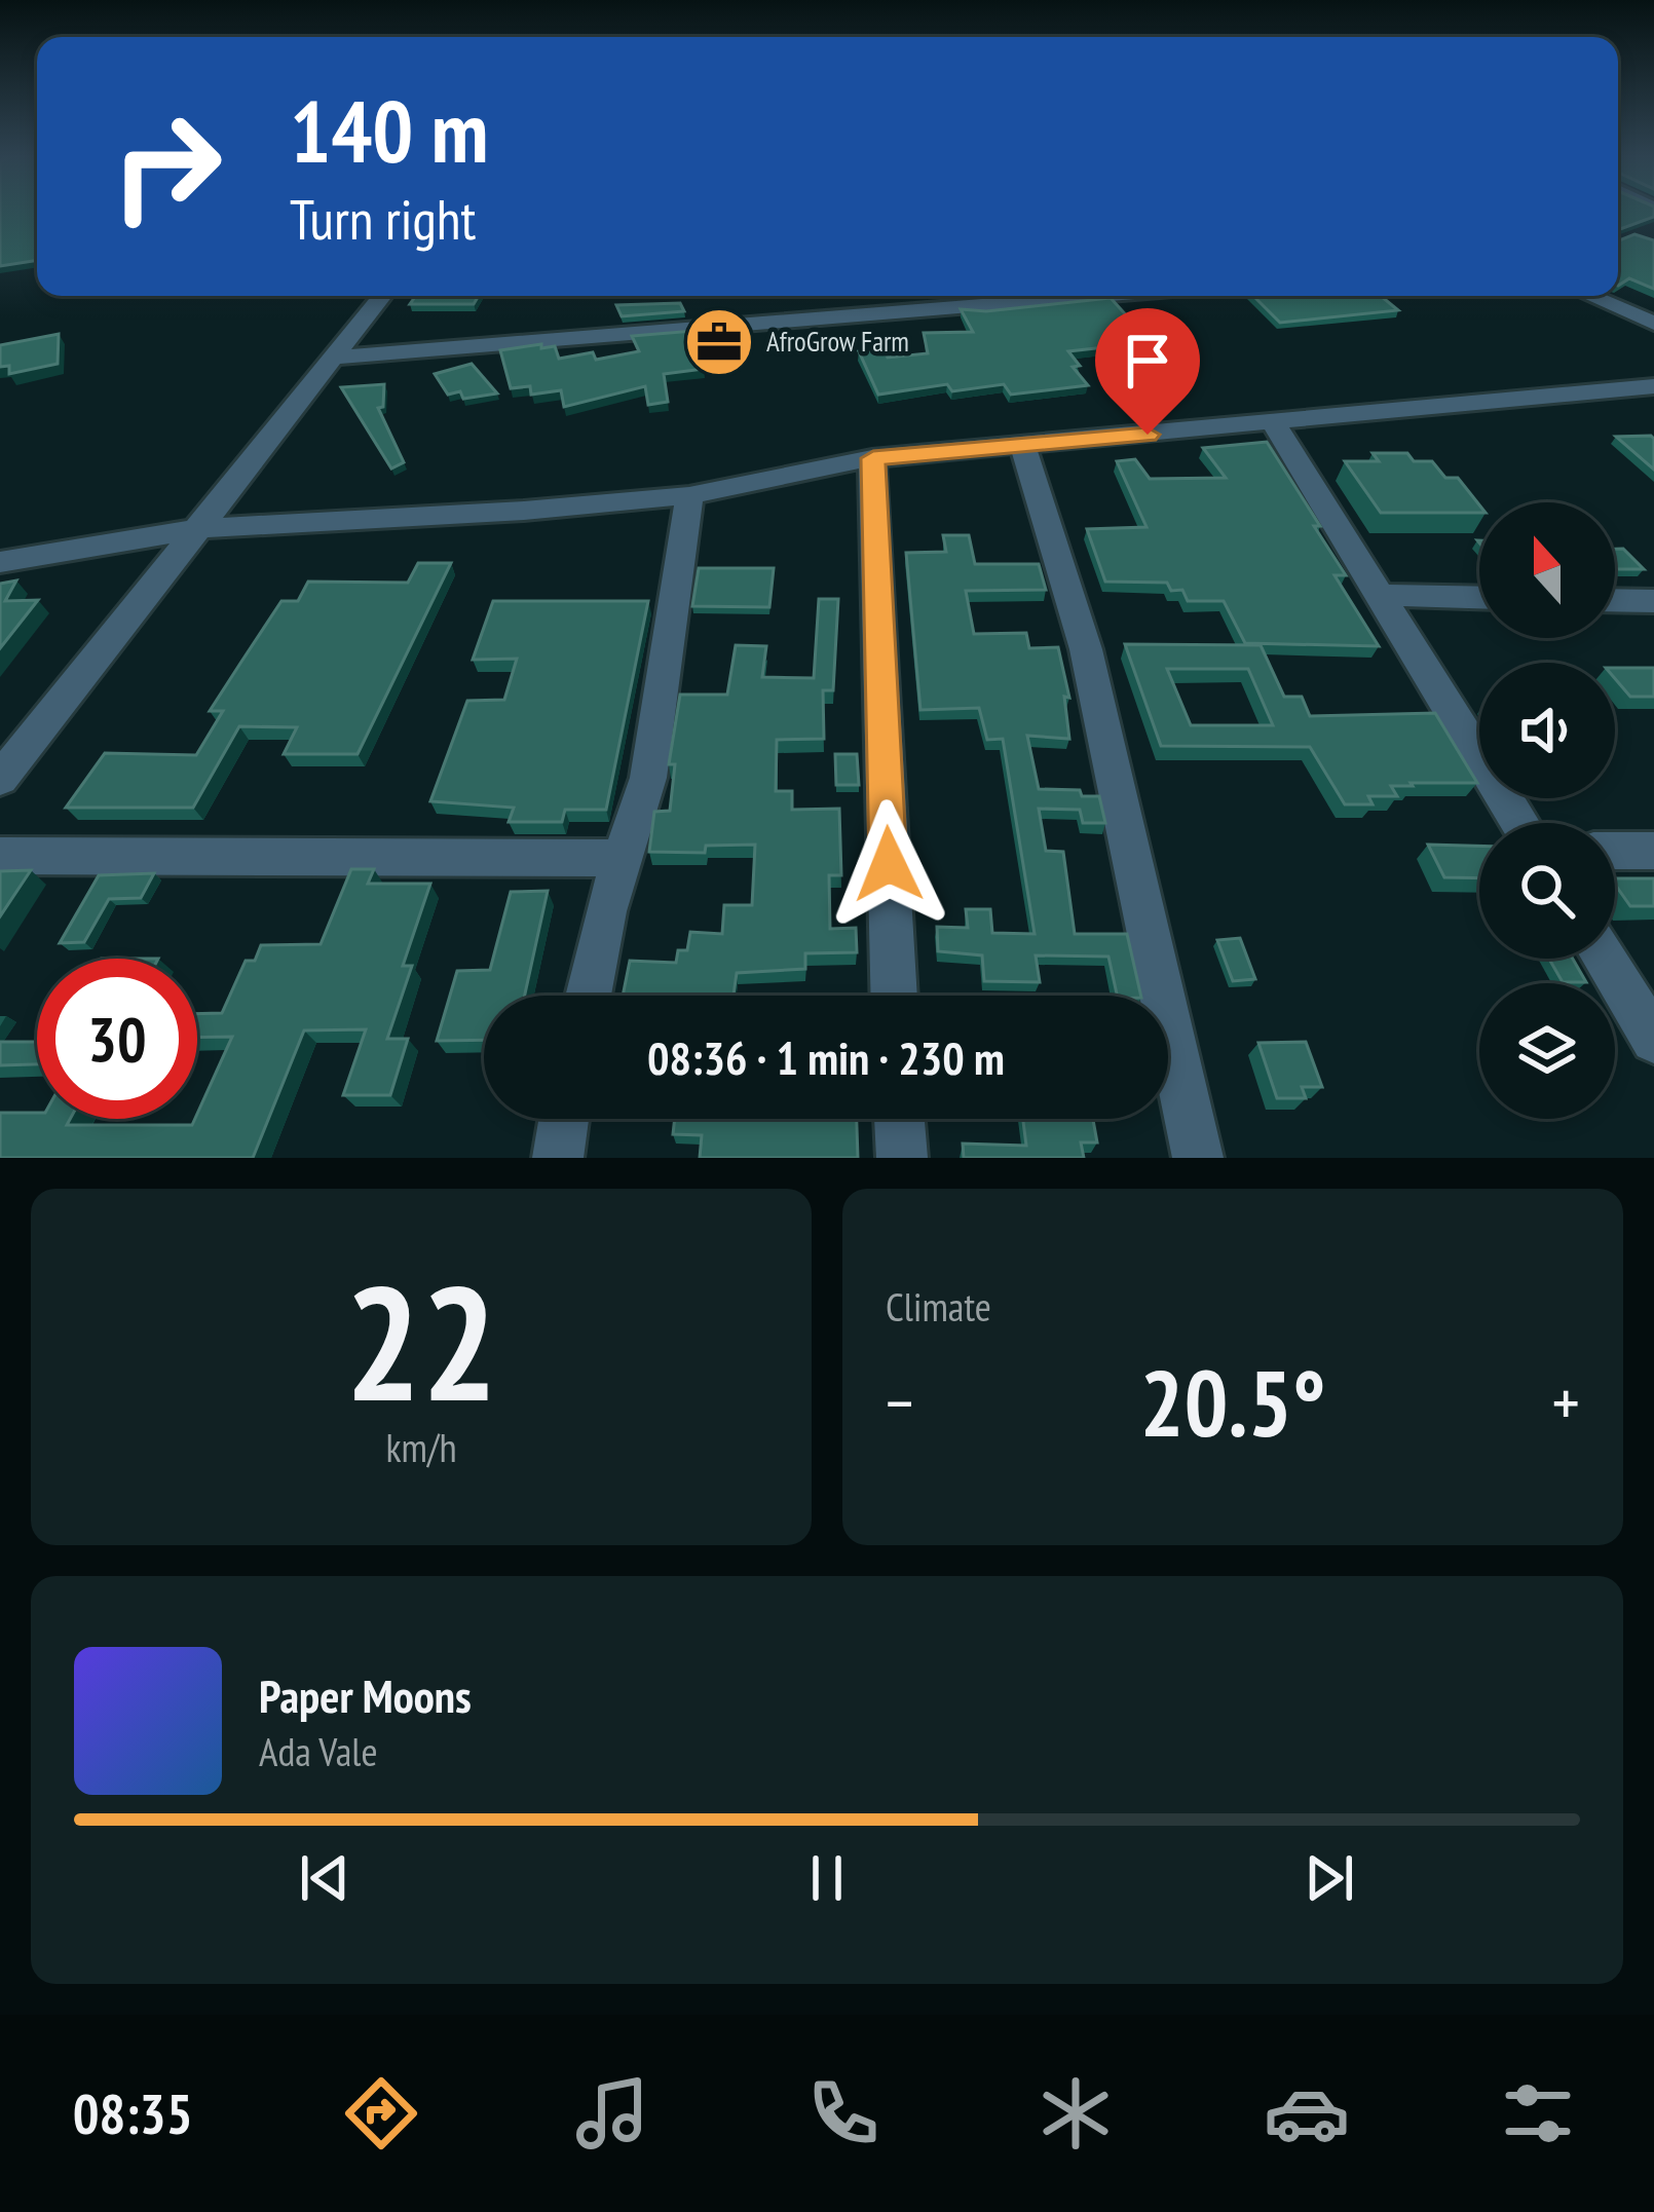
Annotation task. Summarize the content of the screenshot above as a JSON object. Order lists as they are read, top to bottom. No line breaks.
{"places":{"office":["AfroGrow Farm"]},"north":"top","page":{"turn":["140 m","Turn right"],"limit":"30","trip":"08:36 · 1 min · 230 m","tile":[["22","km/h"],"Climate"],"heat":["−","20.5°","+"],"song":["Paper Moons","Ada Vale"],"tabs":"08:35"}}
